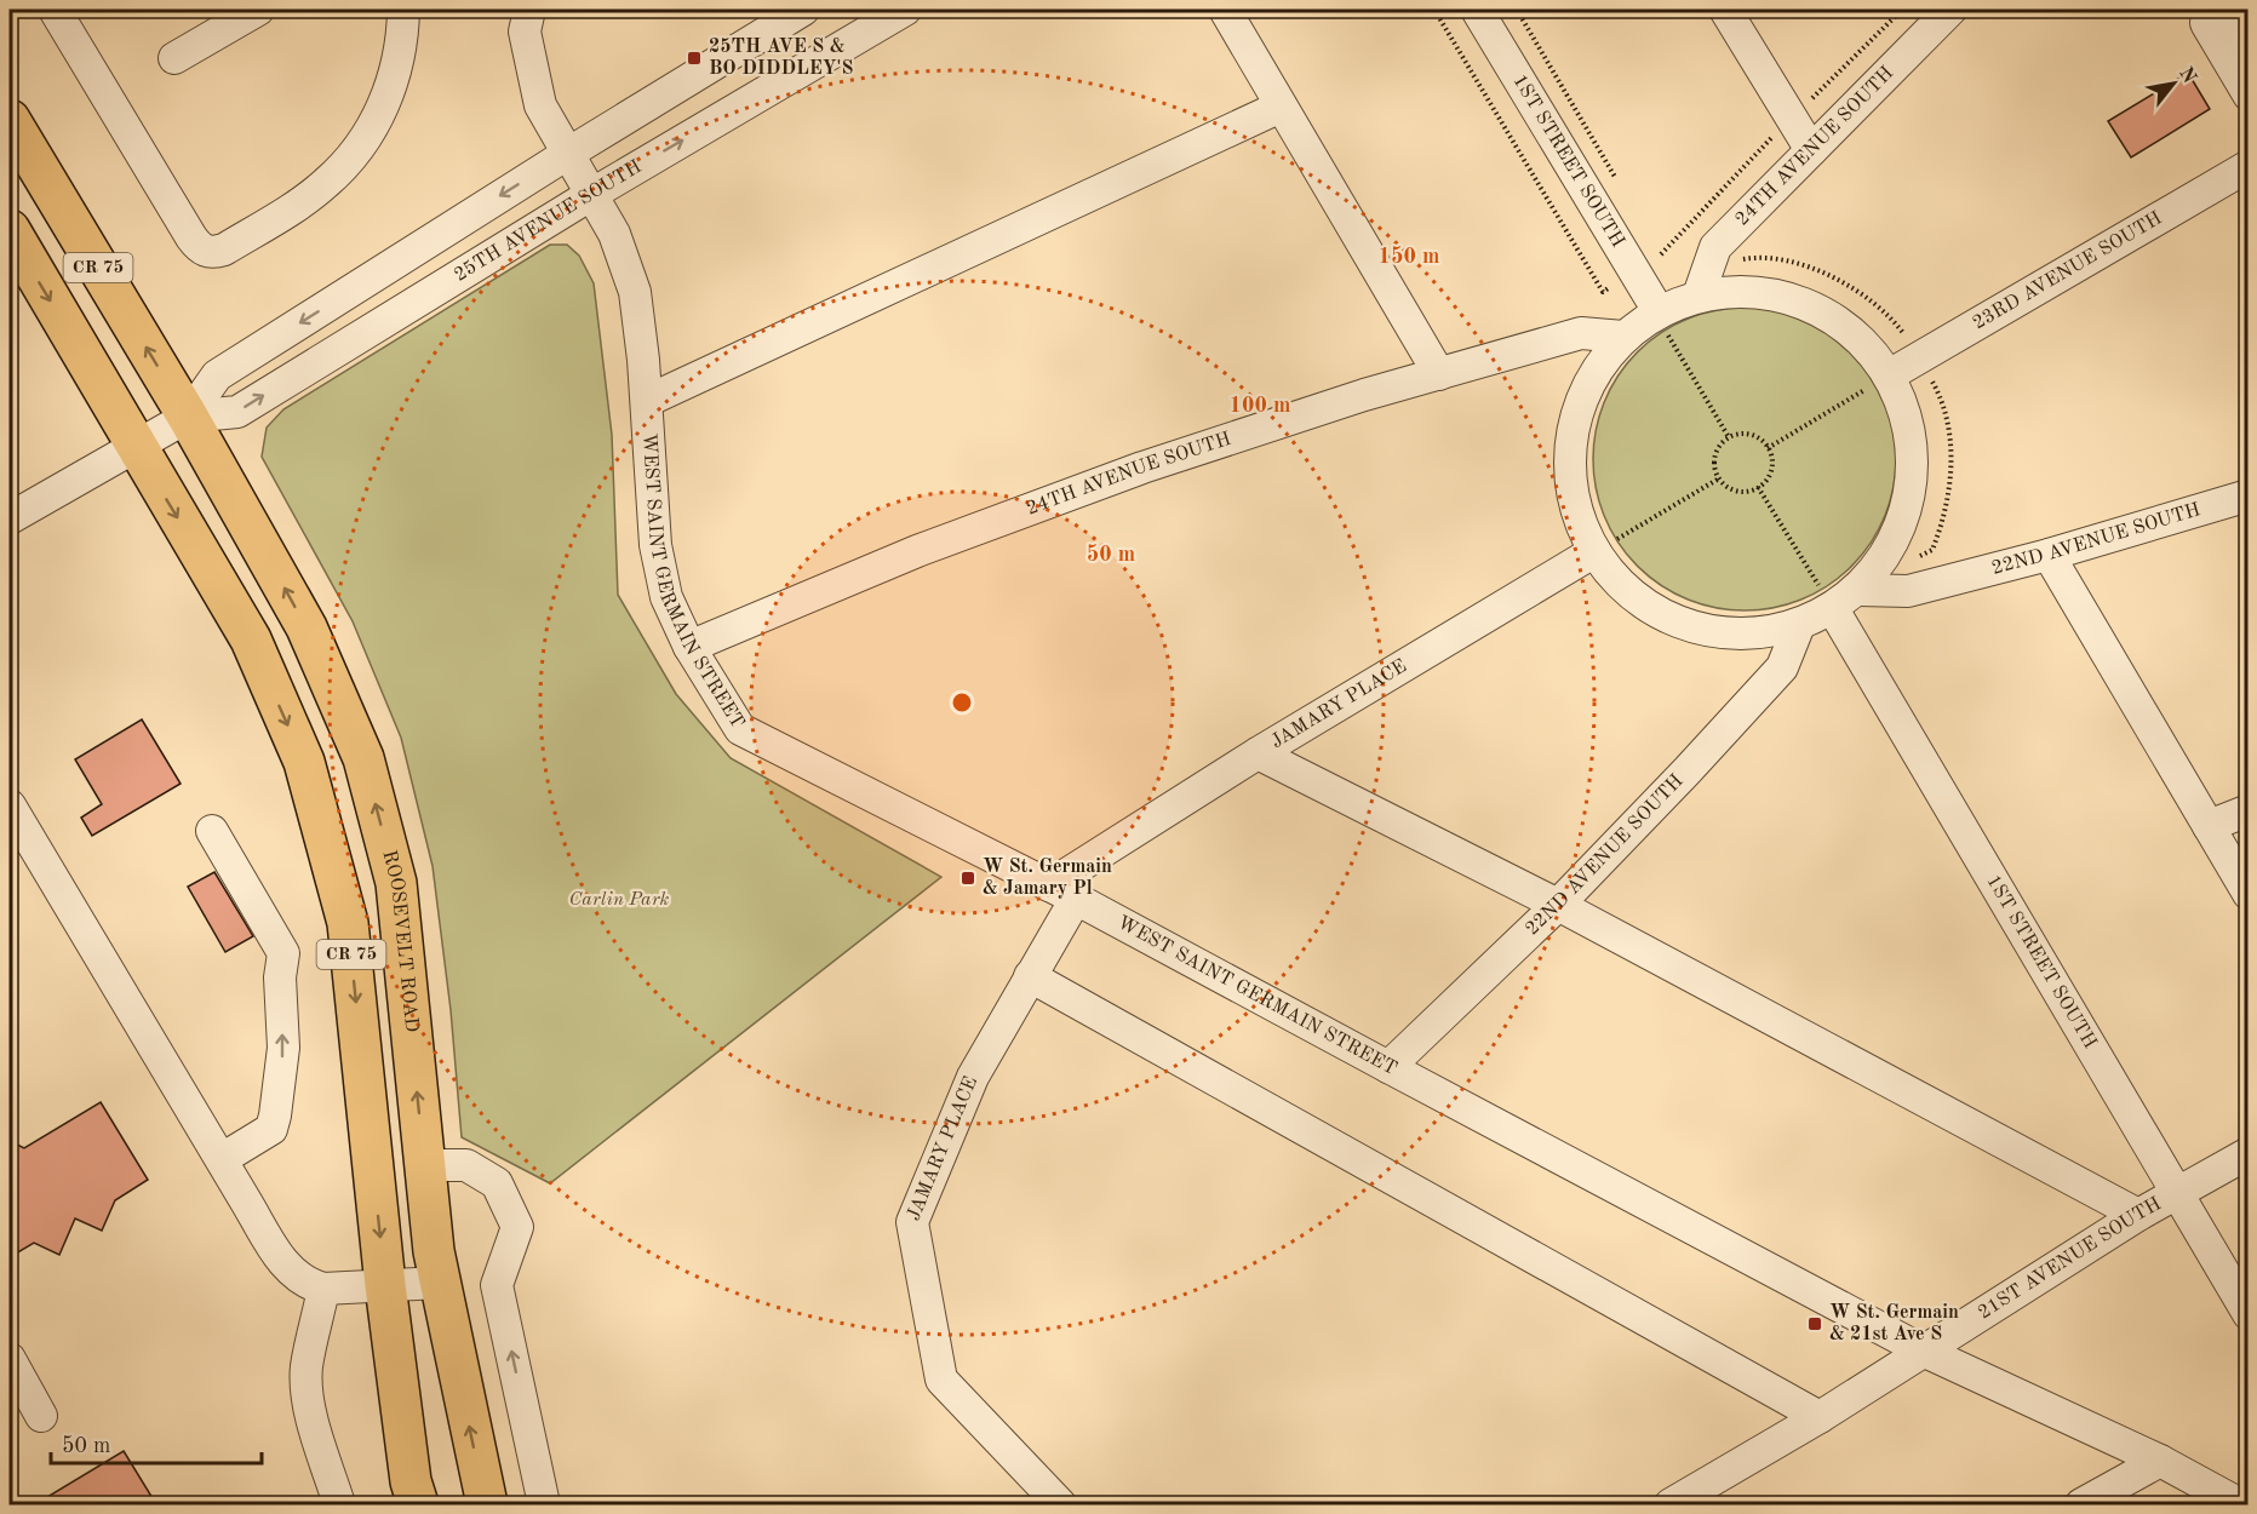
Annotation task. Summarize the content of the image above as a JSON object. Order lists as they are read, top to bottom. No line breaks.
{"streets":{"main road":["CR 75","ROOSEVELT ROAD"],"street":["24TH AVENUE SOUTH","1ST STREET SOUTH","25TH AVENUE SOUTH","23RD AVENUE SOUTH","22ND AVENUE SOUTH","WEST SAINT GERMAIN STREET","JAMARY PLACE","21ST AVENUE SOUTH"]},"crossings":[["24TH AVENUE SOUTH","WEST SAINT GERMAIN STREET"],["1ST STREET SOUTH","21ST AVENUE SOUTH"],["25TH AVENUE SOUTH","CR 75"],["25TH AVENUE SOUTH","WEST SAINT GERMAIN STREET"],["25TH AVENUE SOUTH","ROOSEVELT ROAD"],["CR 75","ROOSEVELT ROAD"],["22ND AVENUE SOUTH","WEST SAINT GERMAIN STREET"],["WEST SAINT GERMAIN STREET","JAMARY PLACE"],["WEST SAINT GERMAIN STREET","21ST AVENUE SOUTH"]],"parks":["Carlin Park"],"places":{"transit":["25TH AVE S & BO DIDDLEY'S","W St. Germain & Jamary Pl","W St. Germain & 21st Ave S"]},"scale_bar":"50 m","north":"top right","rings":["150 m","100 m","50 m"]}
